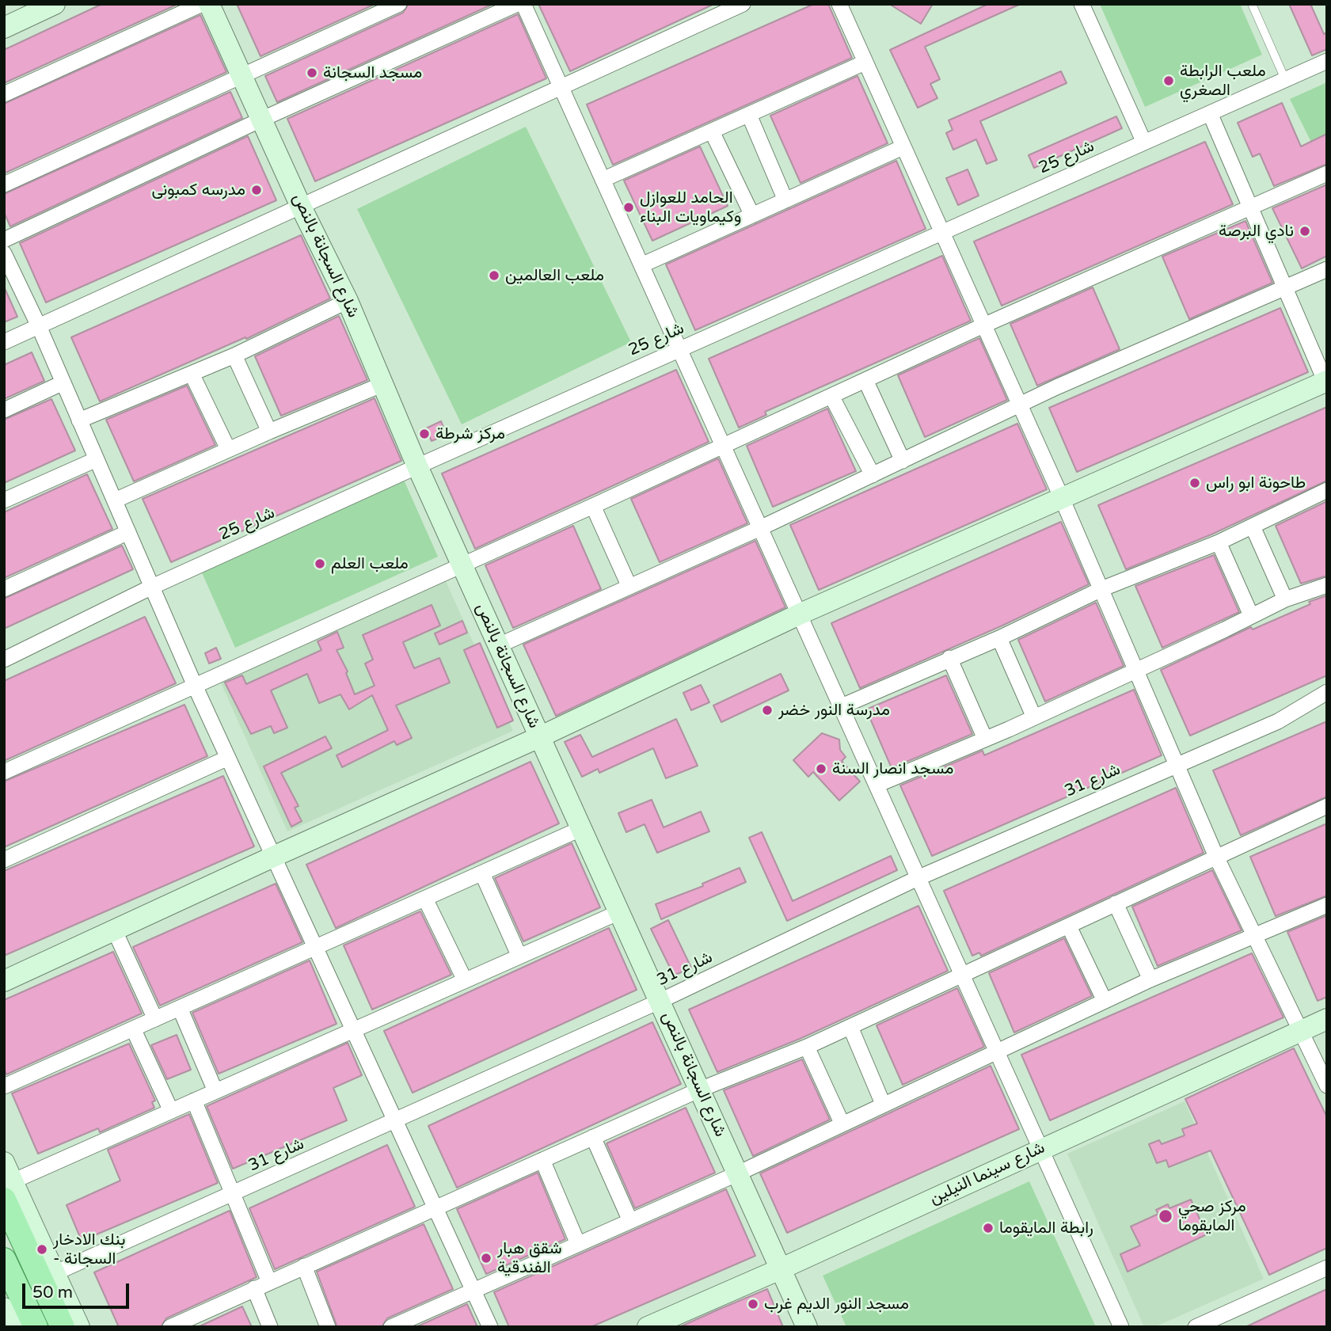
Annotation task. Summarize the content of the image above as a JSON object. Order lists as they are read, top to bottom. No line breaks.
{"streets":{"street":["شارع 25","شارع السجانة بالنص","شارع 31","شارع سينما النيلين"]},"crossings":[["شارع 25","شارع السجانة بالنص"],["شارع السجانة بالنص","شارع 31"],["شارع السجانة بالنص","شارع سينما النيلين"]],"places":["مسجد السجانة","ملعب الرابطة الصغري","مدرسه كمبونى","الحامد للعوازل وكيماويات البناء","نادي البرصة","ملعب العالمين","مركز شرطة","طاحونة ابو راس","ملعب العلم","مدرسة النور خضر","مسجد انصار السنة","مركز صحي المايقوما","رابطة المايقوما","بنك الادخار - السجانة","شقق هبار الفندقية","مسجد النور الديم غرب"],"scale_bar":"50 m"}
